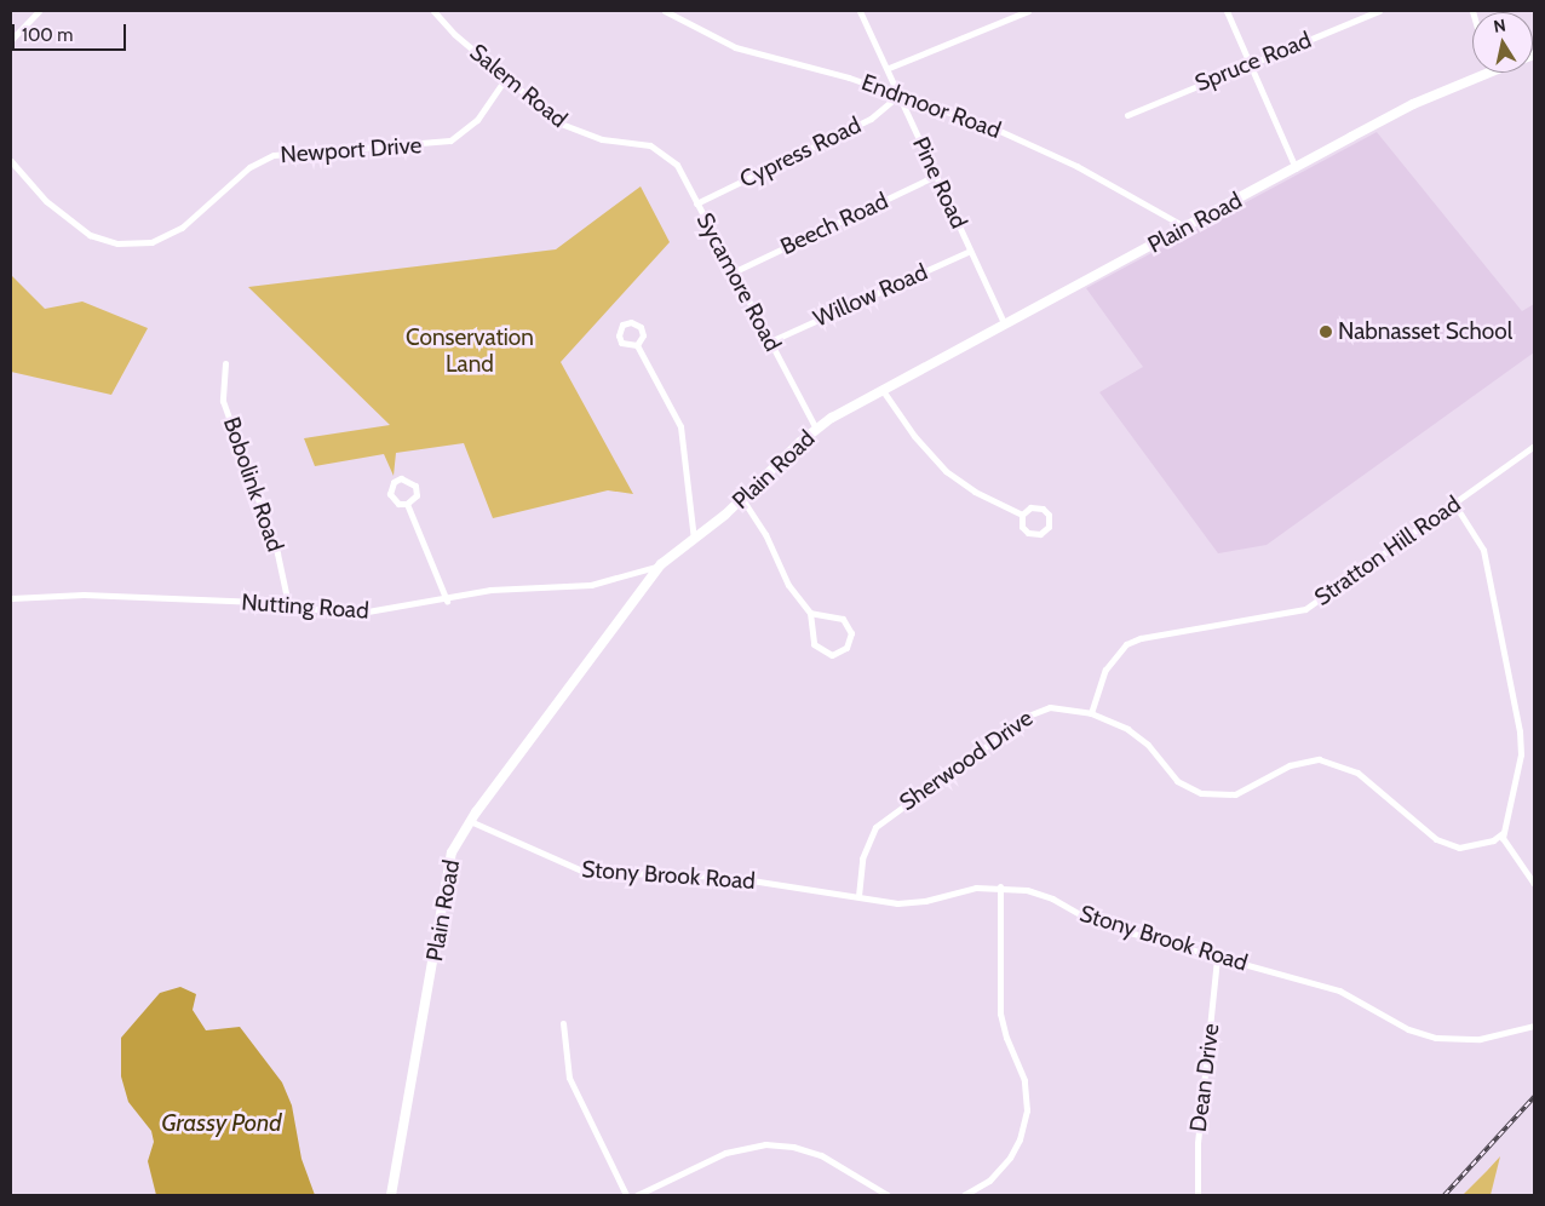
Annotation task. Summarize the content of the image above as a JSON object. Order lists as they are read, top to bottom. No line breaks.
{"streets":{"main road":["Plain Road"],"street":["Spruce Road","Salem Road","Endmoor Road","Newport Drive","Cypress Road","Pine Road","Beech Road","Sycamore Road","Willow Road","Bobolink Road","Stratton Hill Road","Nutting Road","Sherwood Drive","Stony Brook Road","Dean Drive"]},"crossings":[["Salem Road","Newport Drive"],["Salem Road","Sycamore Road"],["Endmoor Road","Cypress Road"],["Endmoor Road","Pine Road"],["Endmoor Road","Plain Road"],["Cypress Road","Pine Road"],["Cypress Road","Sycamore Road"],["Pine Road","Plain Road"],["Pine Road","Beech Road"],["Pine Road","Willow Road"],["Plain Road","Sycamore Road"],["Plain Road","Nutting Road"],["Plain Road","Stony Brook Road"],["Beech Road","Sycamore Road"],["Sycamore Road","Willow Road"],["Bobolink Road","Nutting Road"],["Stratton Hill Road","Sherwood Drive"],["Sherwood Drive","Stony Brook Road"],["Stony Brook Road","Dean Drive"]],"water":["Grassy Pond"],"parks":["Conservation Land"],"places":["Nabnasset School"],"scale_bar":"100 m","north":"top"}
